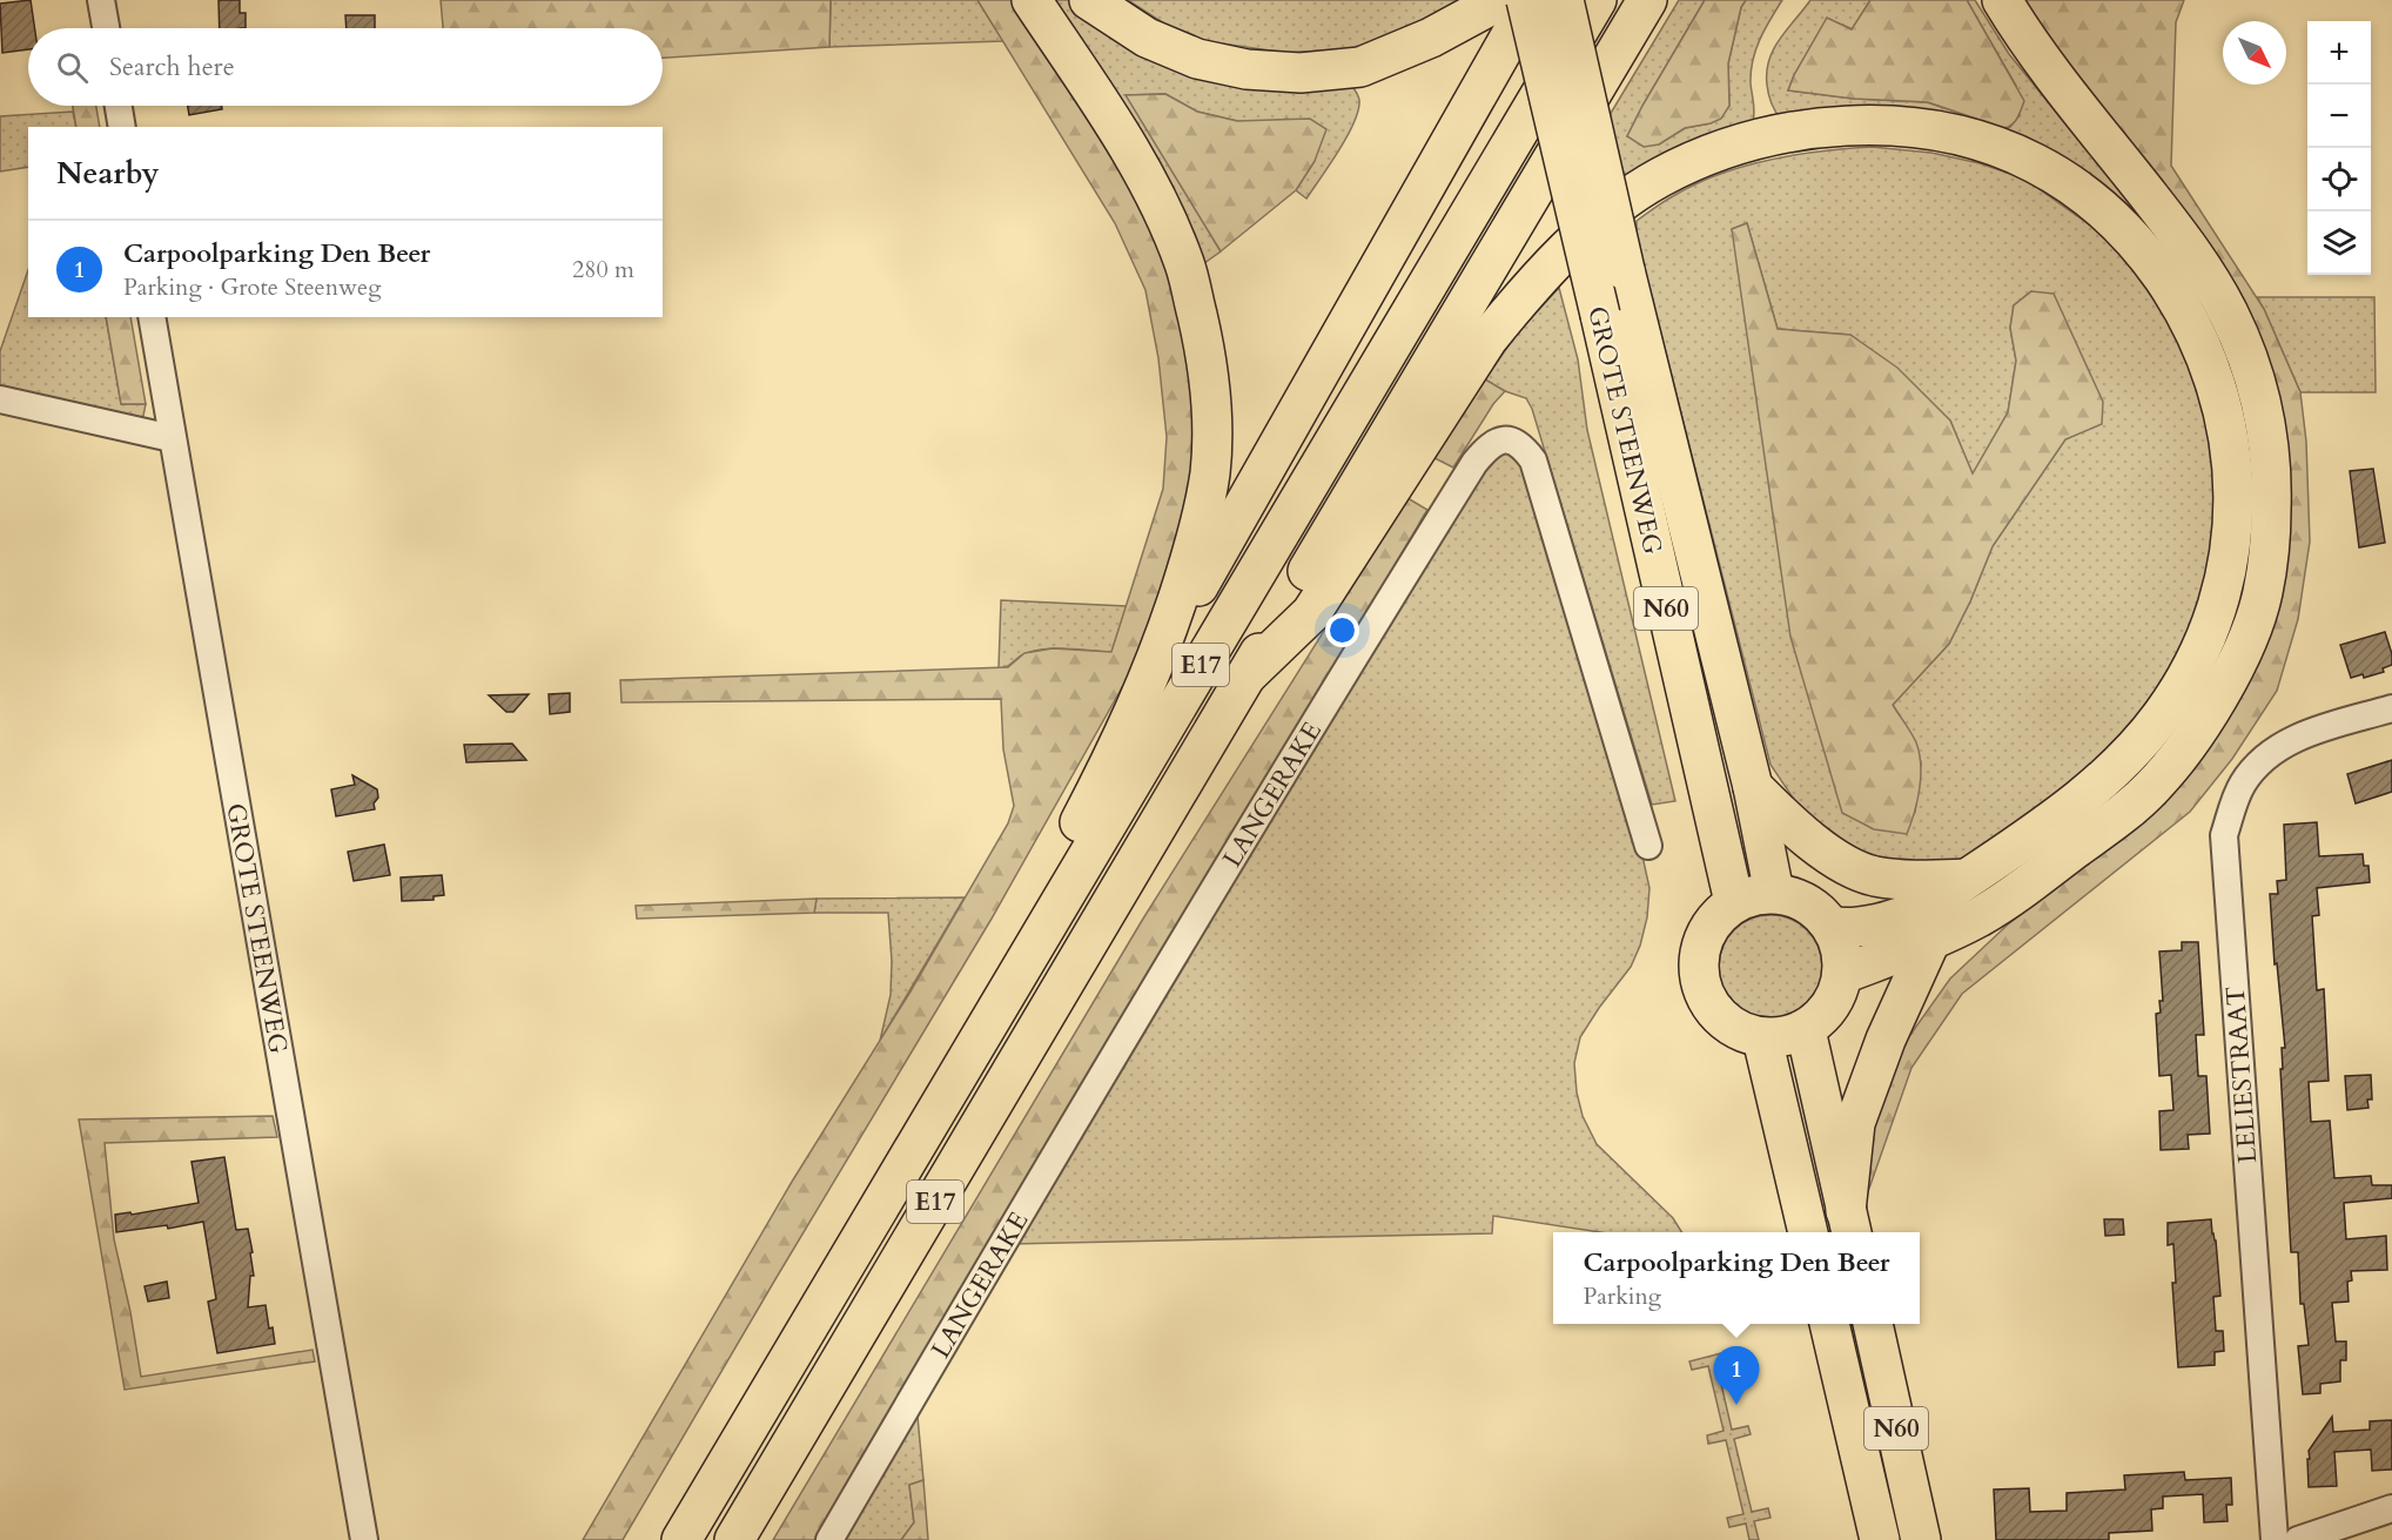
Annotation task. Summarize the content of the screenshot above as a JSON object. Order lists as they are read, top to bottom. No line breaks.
{"streets":{"highway":["GROTE STEENWEG","N60","E17"],"street":["LANGERAKE","LELIESTRAAT"]},"north":"bottom right","page":{"map_buttons":["+","−"],"search":"Search here","heading":"Nearby","list":[{"mark":"1","name":"Carpoolparking Den Beer","note":"Parking · Grote Steenweg","value":"280 m"}],"popup":["Carpoolparking Den Beer","Parking"],"pins":"1"}}
